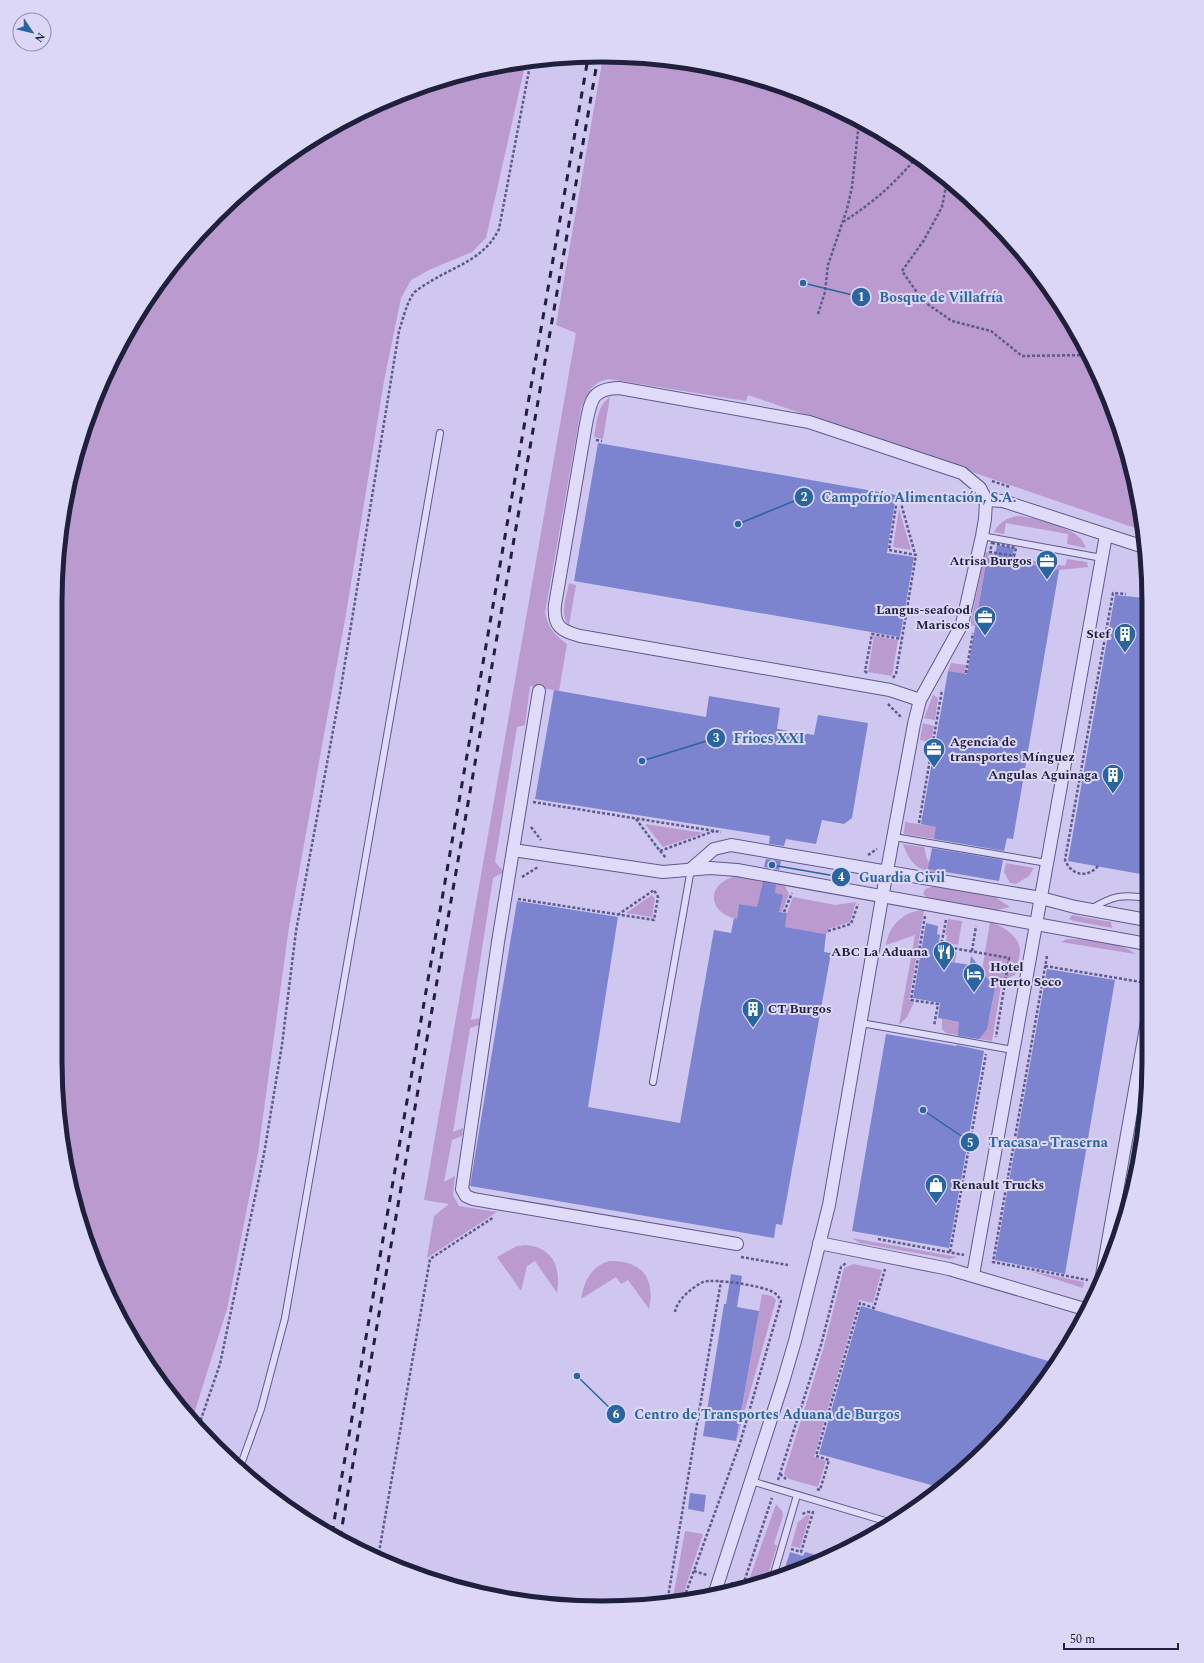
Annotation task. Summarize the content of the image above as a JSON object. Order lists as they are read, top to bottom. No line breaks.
{"places":{"other":["Bosque de Villafría","Campofrío Alimentación, S.A.","Frioes XXI","Guardia Civil","Tracasa - Traserna","Centro de Transportes Aduana de Burgos"],"office":["Atrisa Burgos","Langus-seafood Mariscos","Agencia de transportes Mínguez"],"building":["Stef","Angulas Aguinaga","CT Burgos"],"restaurant":["ABC La Aduana"],"hotel":["Hotel Puerto Seco"],"shop":["Renault Trucks"]},"scale_bar":"50 m","north":"bottom right"}
